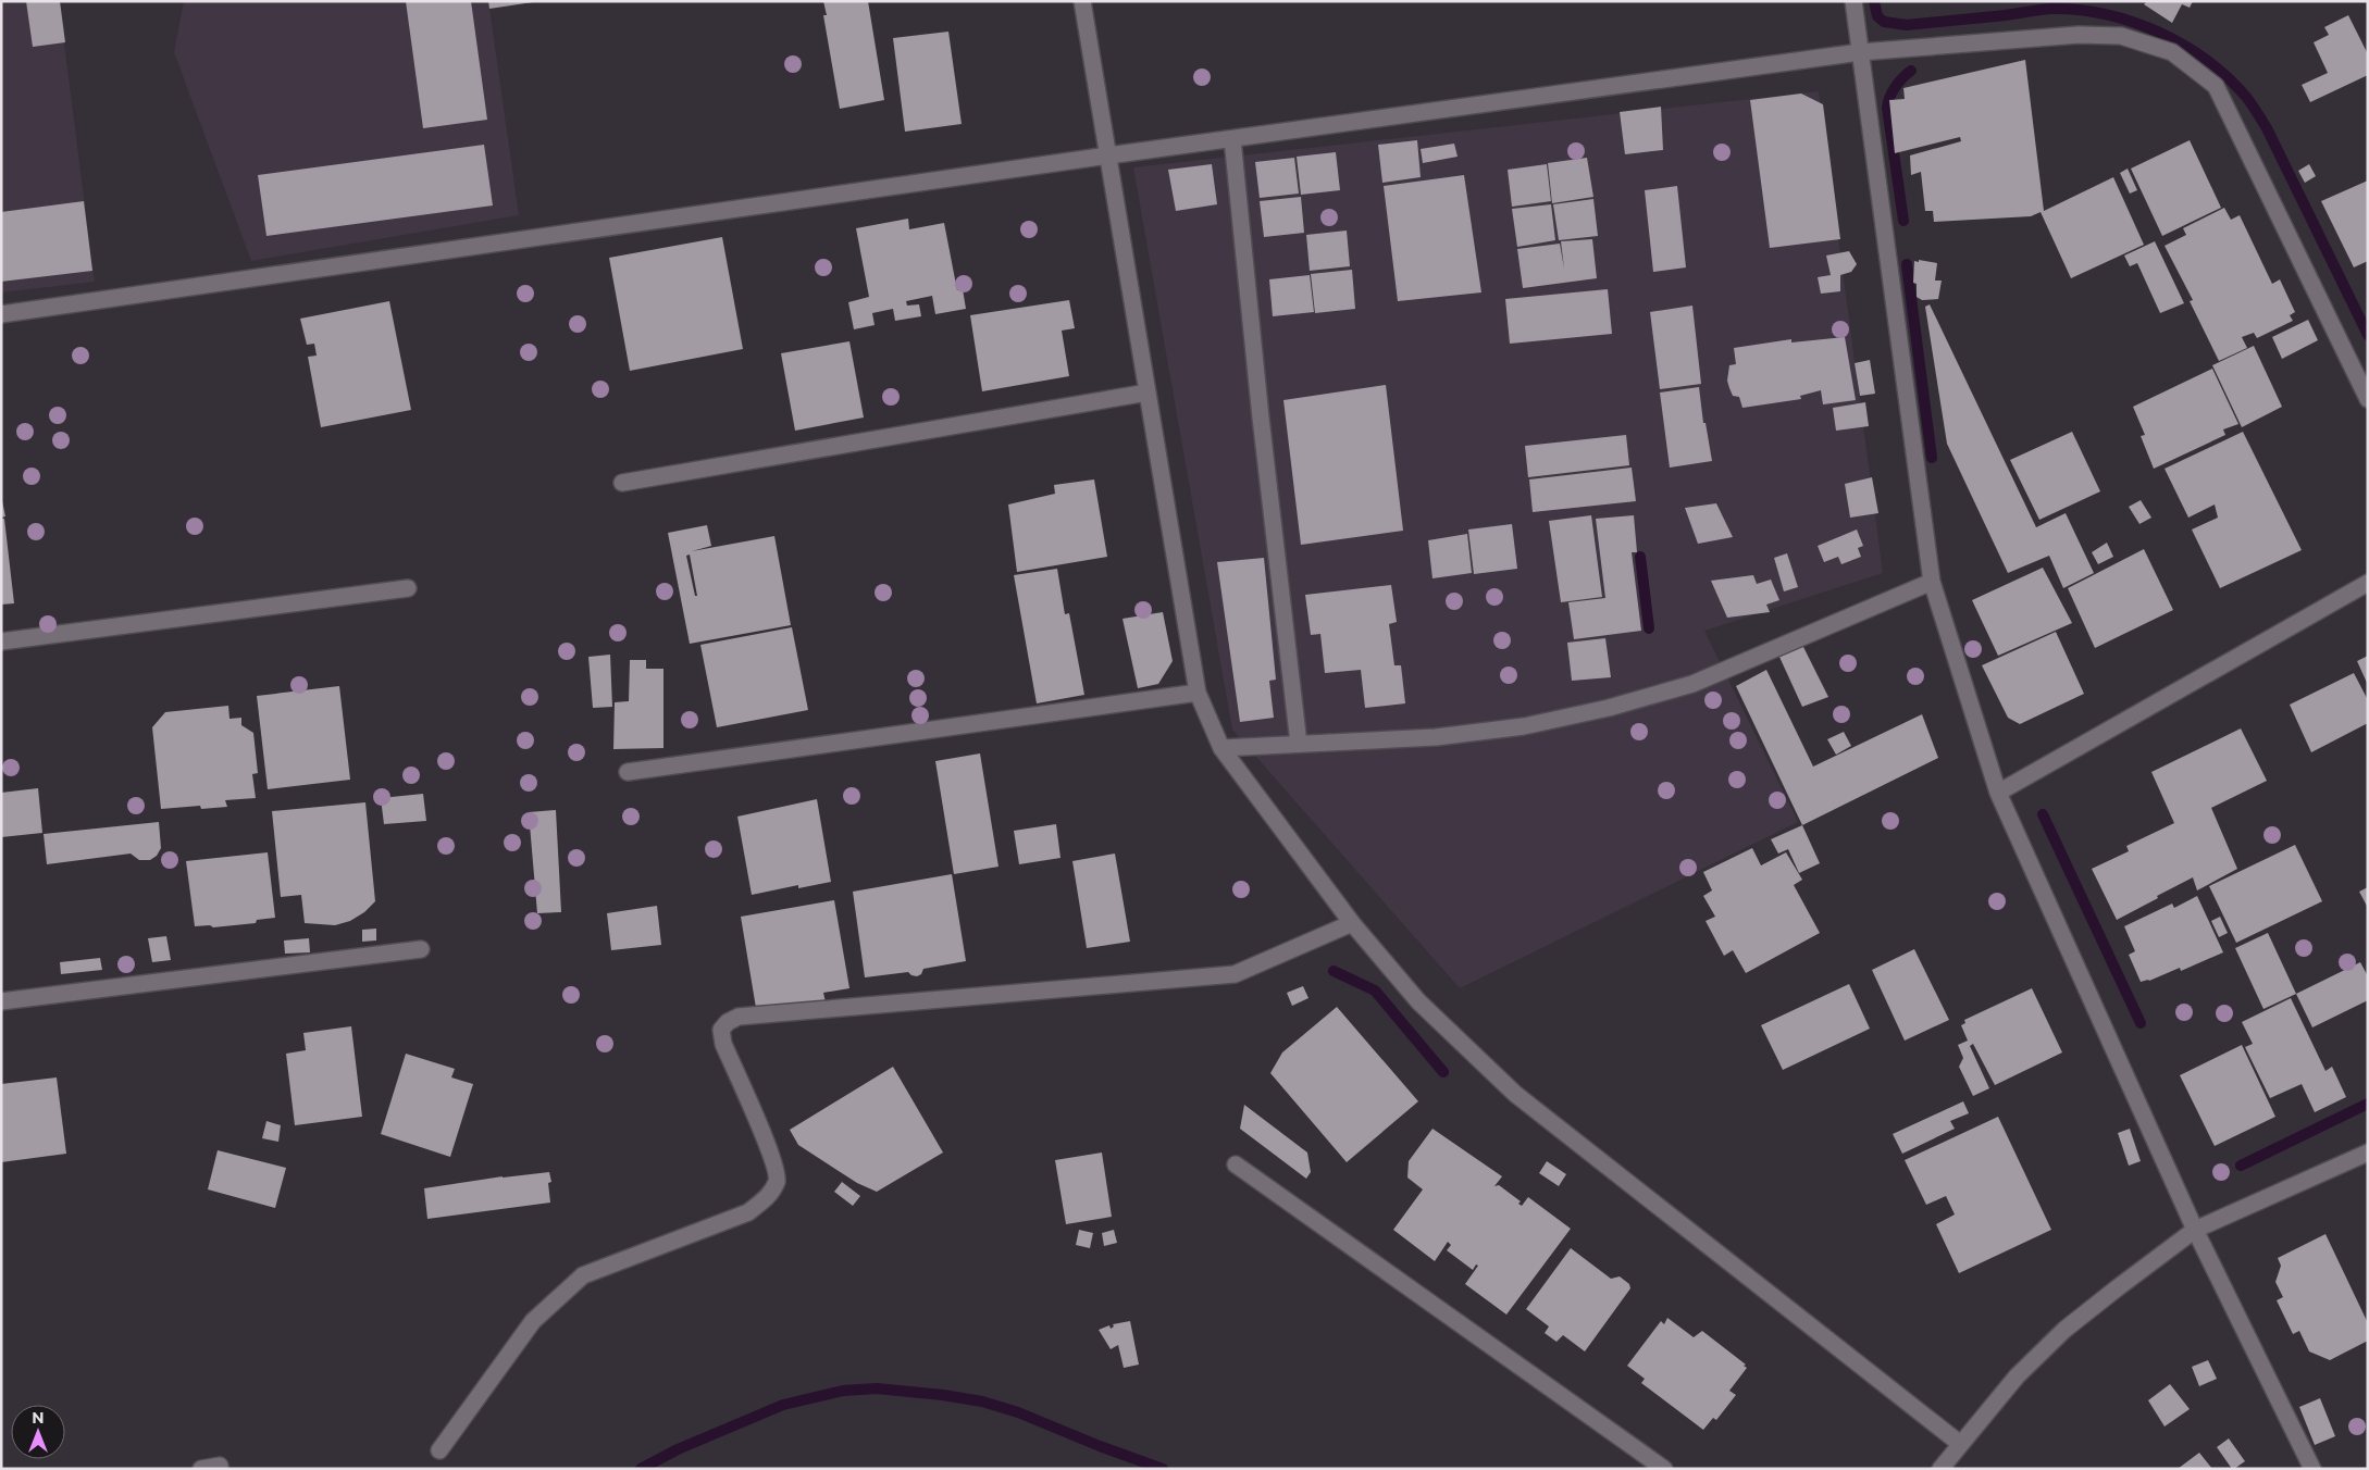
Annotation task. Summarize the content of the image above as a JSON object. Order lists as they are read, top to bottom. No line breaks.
{"north":"top"}
